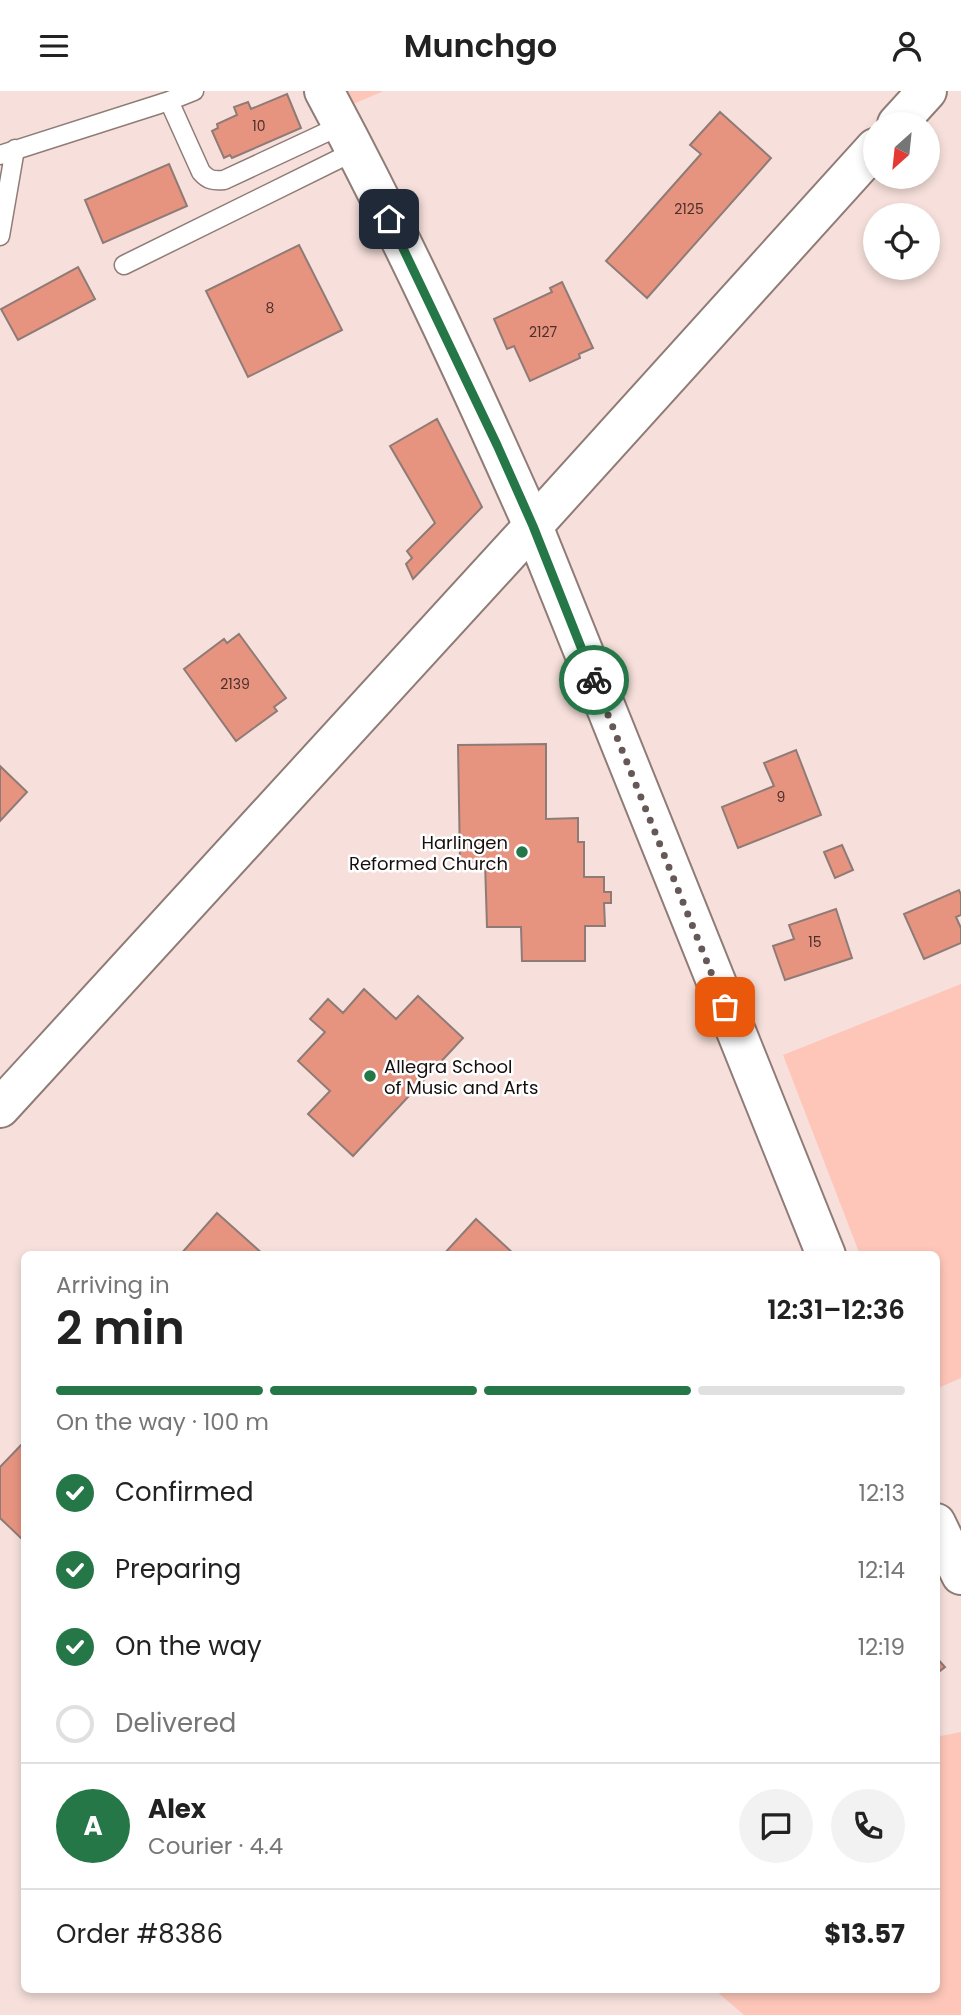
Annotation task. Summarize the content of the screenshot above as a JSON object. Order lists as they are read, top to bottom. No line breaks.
{"places":["Harlingen Reformed Church","Allegra School of Music and Arts"],"house_numbers":["10","2125","8","2127","2139","9","15"],"north":"bottom left","page":{"header":"Munchgo","heading":["2 min","Arriving in","12:31–12:36"],"panel":["Alex","Courier · 4.4","Order #8386","$13.57"],"bar":"On the way · 100 m","list":[["Confirmed","12:13"],["Preparing","12:14"],["On the way","12:19"],"Delivered"],"round":"A"}}
